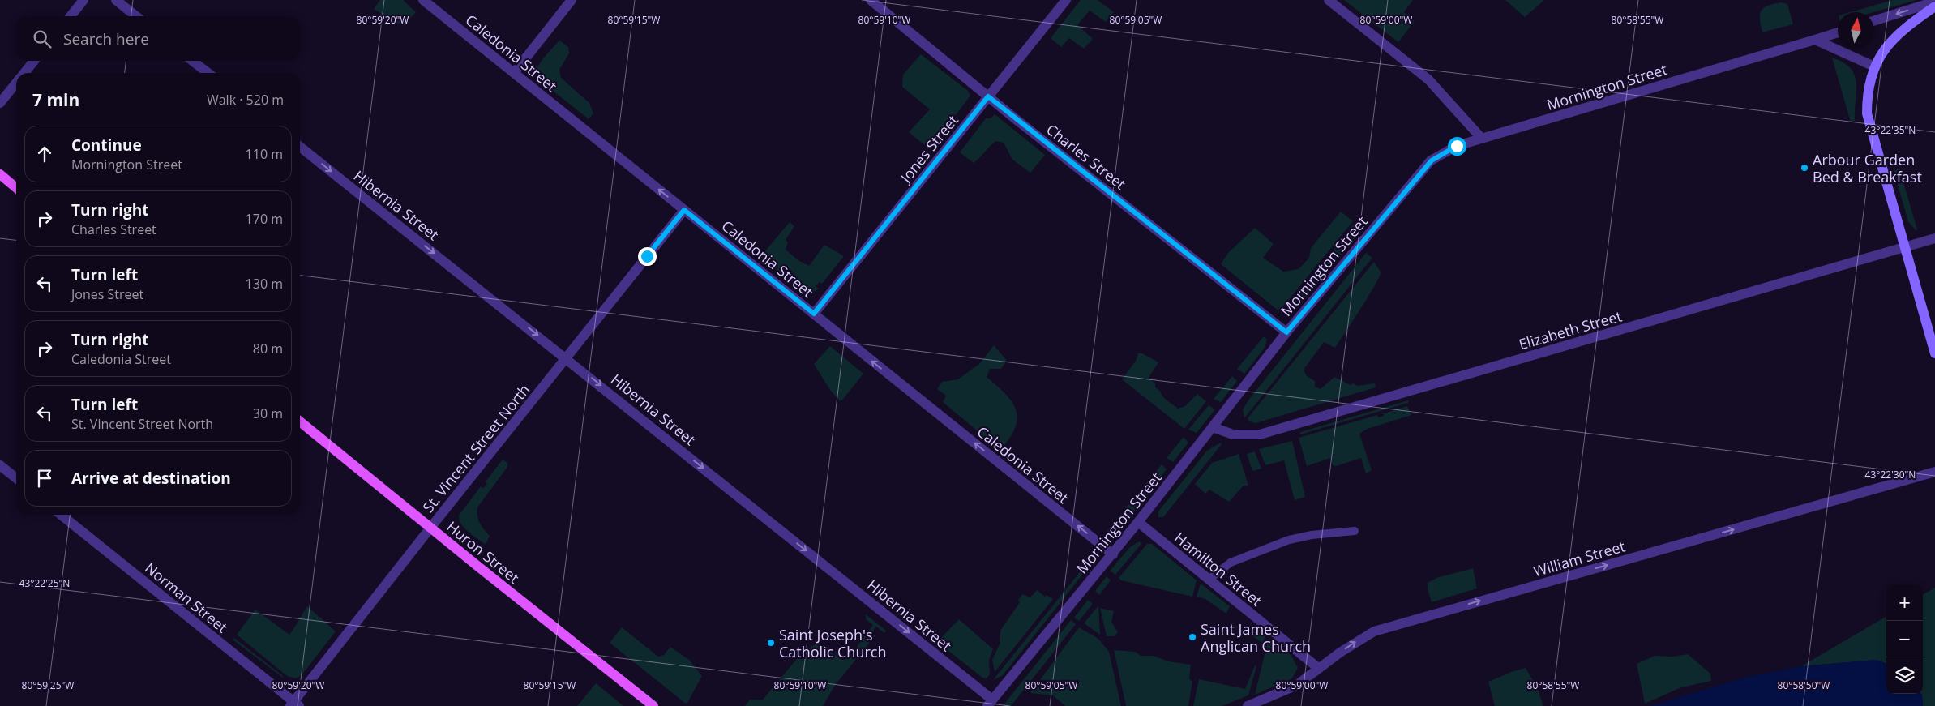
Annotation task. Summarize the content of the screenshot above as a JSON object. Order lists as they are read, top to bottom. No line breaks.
{"streets":{"main road":["Huron Street"],"street":["Caledonia Street","Mornington Street","Jones Street","Charles Street","Hibernia Street","Elizabeth Street","St. Vincent Street North","William Street","Hamilton Street","Norman Street"]},"crossings":[["Caledonia Street","Mornington Street"],["Caledonia Street","Jones Street"],["Caledonia Street","St. Vincent Street North"],["Mornington Street","Charles Street"],["Mornington Street","Hibernia Street"],["Mornington Street","Elizabeth Street"],["Mornington Street","Hamilton Street"],["Jones Street","Charles Street"],["Hibernia Street","St. Vincent Street North"],["St. Vincent Street North","Huron Street"],["St. Vincent Street North","Norman Street"],["William Street","Hamilton Street"]],"one_way":["Caledonia Street","Hibernia Street","William Street"],"places":["Arbour Garden Bed & Breakfast","Saint James Anglican Church","Saint Joseph's Catholic Church"],"north":"top","page":{"search":"Search here","heading":["7 min","Walk · 520 m"],"list":[["Continue","Mornington Street","110 m"],["Turn right","Charles Street","170 m"],["Turn left","Jones Street","130 m"],["Turn right","Caledonia Street","80 m"],["Turn left","St. Vincent Street North","30 m"],"Arrive at destination"],"map_buttons":["+","−"]},"coordinates":["80°59'20\"W","80°59'15\"W","80°59'10\"W","80°59'05\"W","80°59'00\"W","80°58'55\"W","43°22'35\"N","43°22'30\"N","43°22'25\"N","80°59'25\"W","80°58'50\"W"]}
